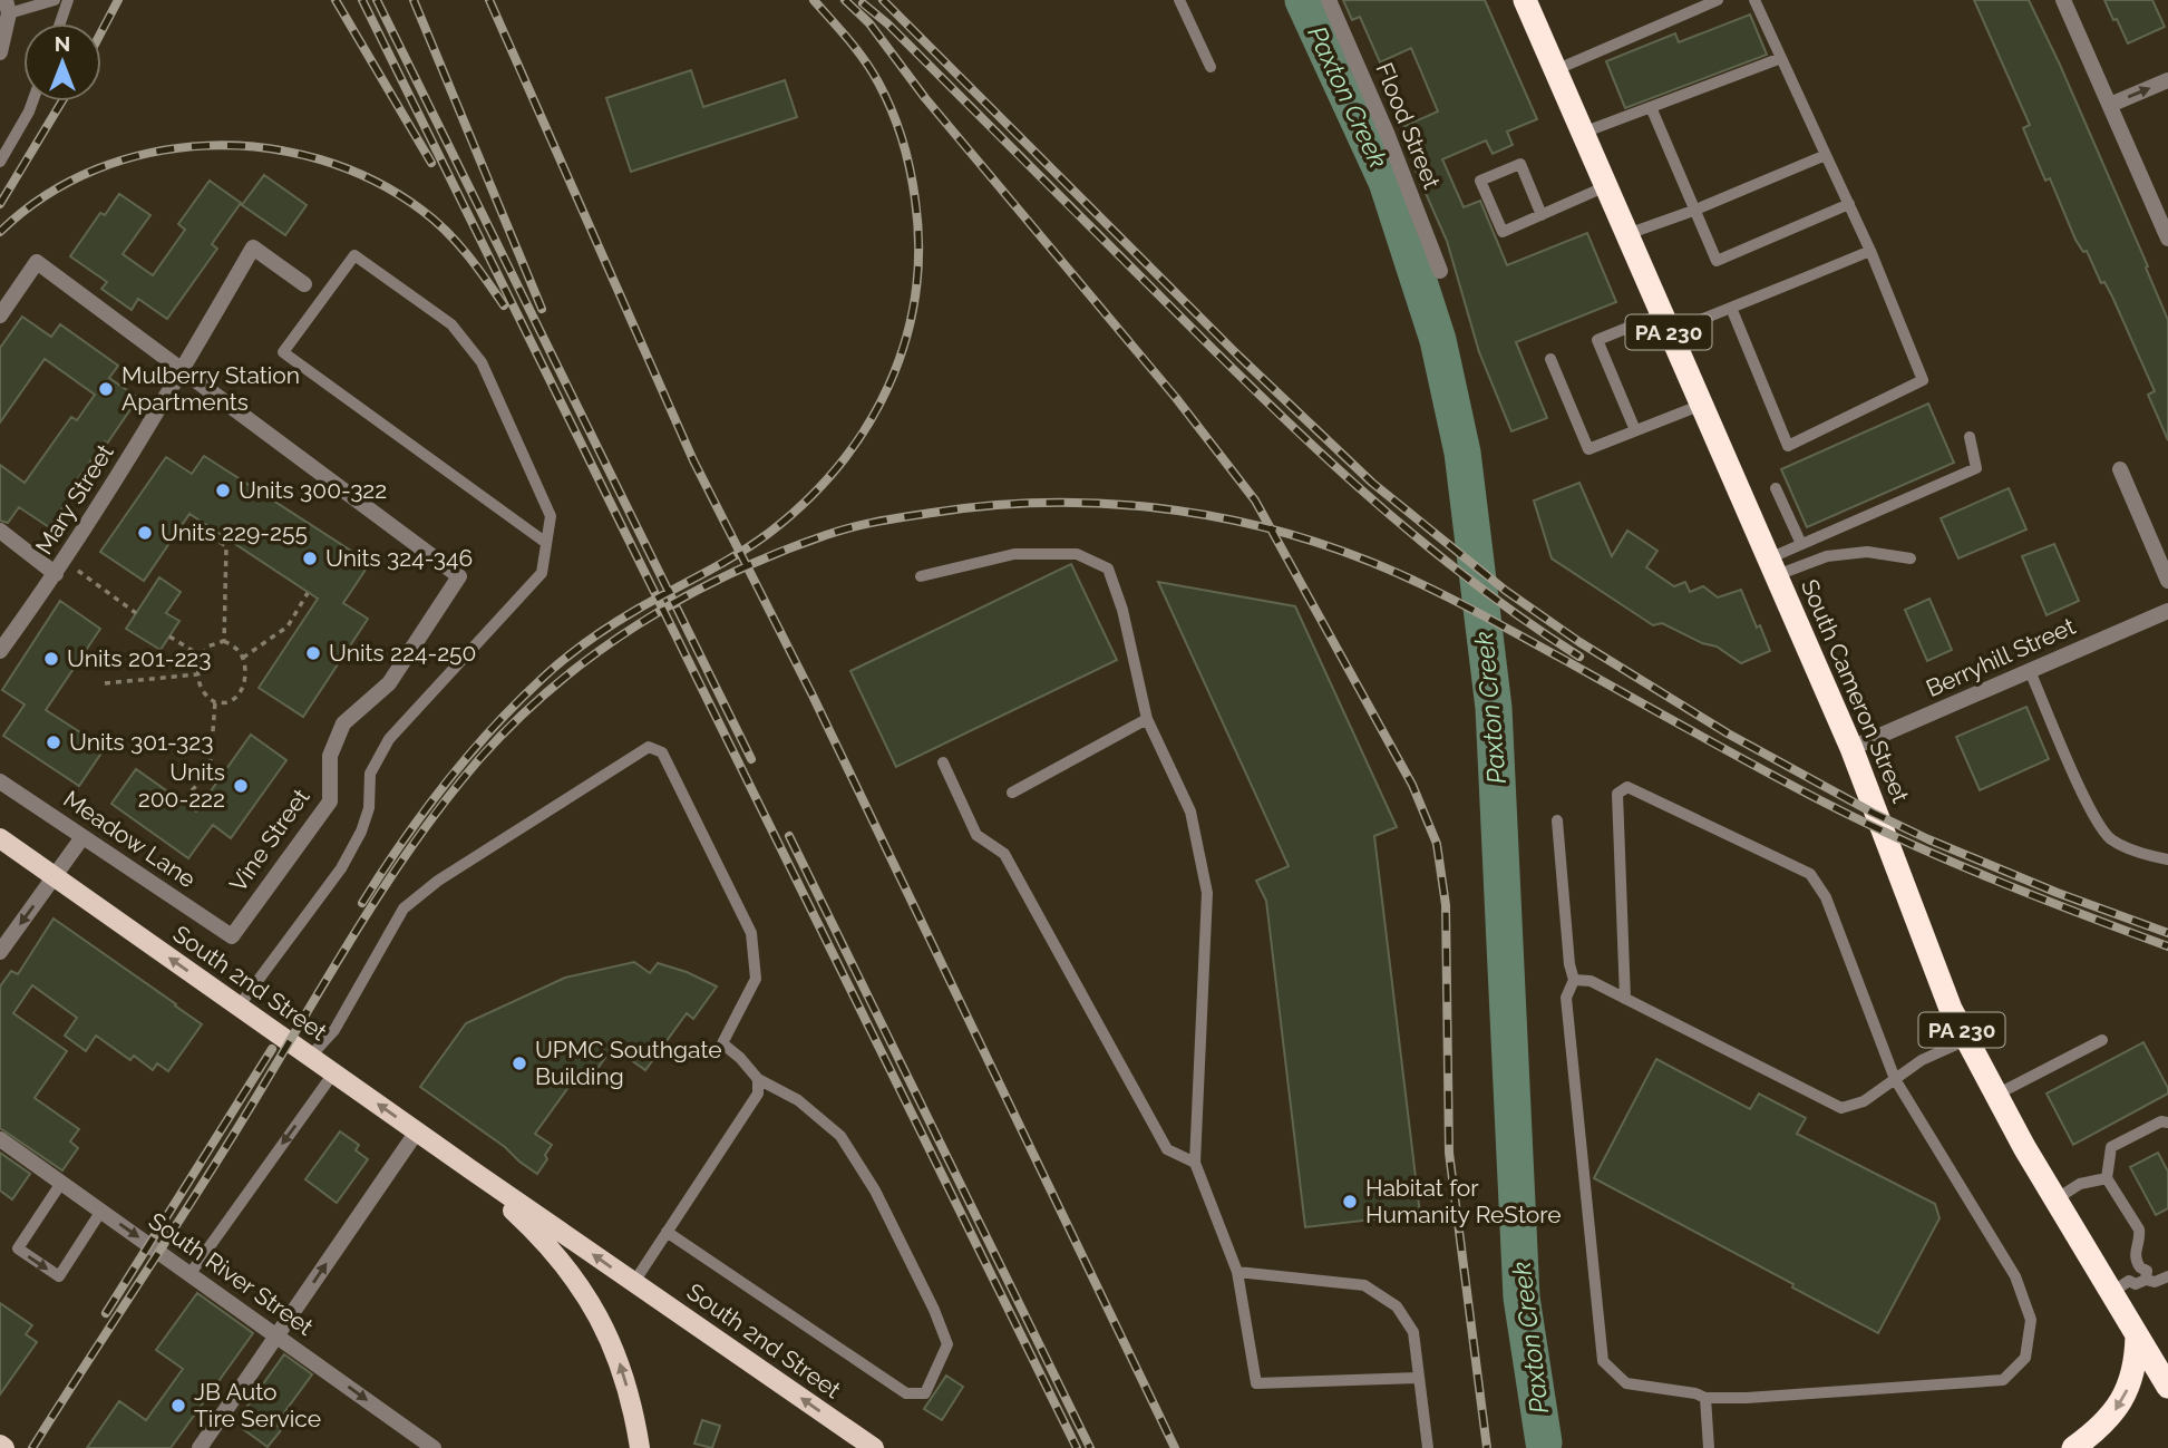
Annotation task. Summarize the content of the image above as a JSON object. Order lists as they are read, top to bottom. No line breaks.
{"streets":{"highway":["PA 230","South Cameron Street"],"main road":["South 2nd Street"],"street":["Flood Street","Mary Street","Berryhill Street","Meadow Lane","Vine Street","South River Street"]},"crossings":[["Mary Street","Vine Street"],["Berryhill Street","South Cameron Street"],["Meadow Lane","Vine Street"]],"one_way":["South 2nd Street","South River Street"],"water":["Paxton Creek"],"places":["Mulberry Station Apartments","Units 300-322","Units 229-255","Units 324-346","Units 224-250","Units 201-223","Units 301-323","Units 200-222","UPMC Southgate Building","Habitat for Humanity ReStore","JB Auto Tire Service"],"north":"top"}
